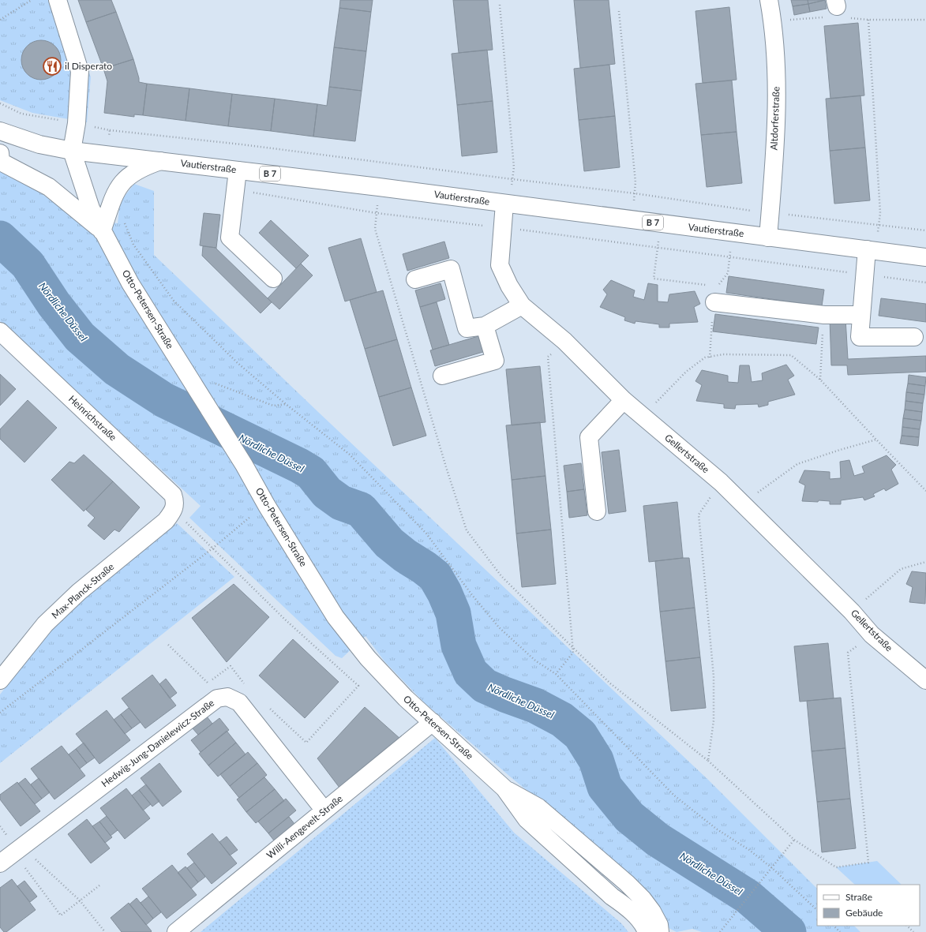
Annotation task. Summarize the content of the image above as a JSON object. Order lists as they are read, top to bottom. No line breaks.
{"streets":{"street":["Altdorferstraße","Vautierstraße","B 7","Otto-Petersen-Straße","Heinrichstraße","Gellertstraße","Max-Planck-Straße","Hedwig-Jung-Danielewicz-Straße","Willi-Aengevelt-Straße"]},"crossings":[["Altdorferstraße","Vautierstraße"],["Vautierstraße","Otto-Petersen-Straße"],["Vautierstraße","Gellertstraße"],["Otto-Petersen-Straße","Willi-Aengevelt-Straße"],["Heinrichstraße","Max-Planck-Straße"],["Hedwig-Jung-Danielewicz-Straße","Willi-Aengevelt-Straße"]],"water":["Nördliche Düssel"],"places":{"restaurant":["il Disperato"]},"legend":["Straße","Gebäude"]}
